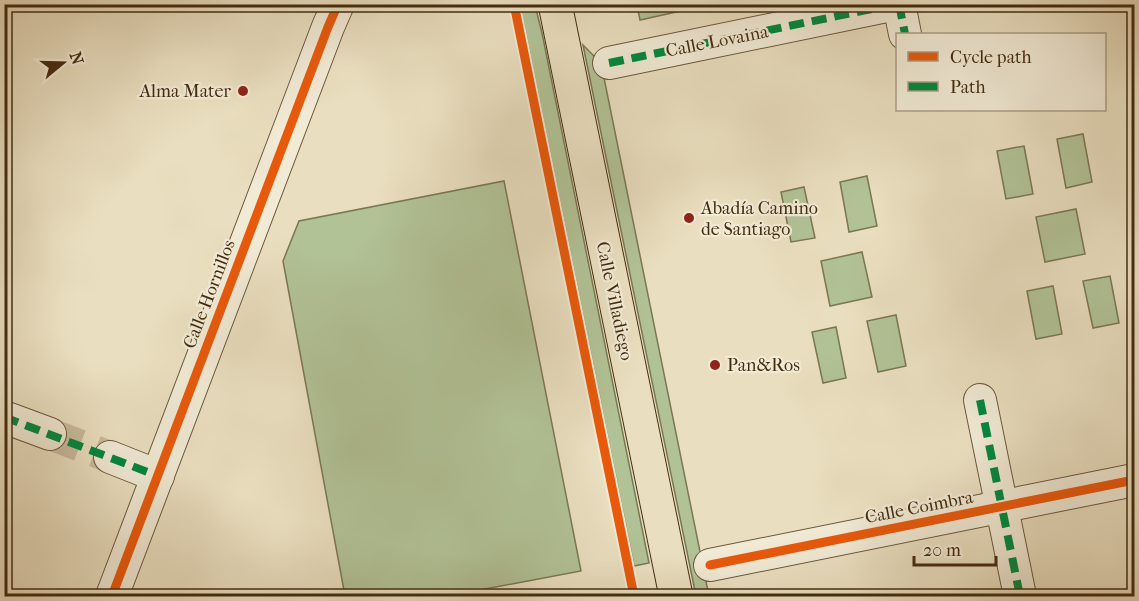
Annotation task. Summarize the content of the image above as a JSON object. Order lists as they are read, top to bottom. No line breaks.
{"streets":{"highway":["Calle Villadiego"],"street":["Calle Lovaina","Calle Hornillos","Calle Coimbra"]},"places":["Alma Mater","Abadía Camino de Santiago","Pan&Ros"],"legend":["Cycle path","Path"],"scale_bar":"20 m","north":"right"}
